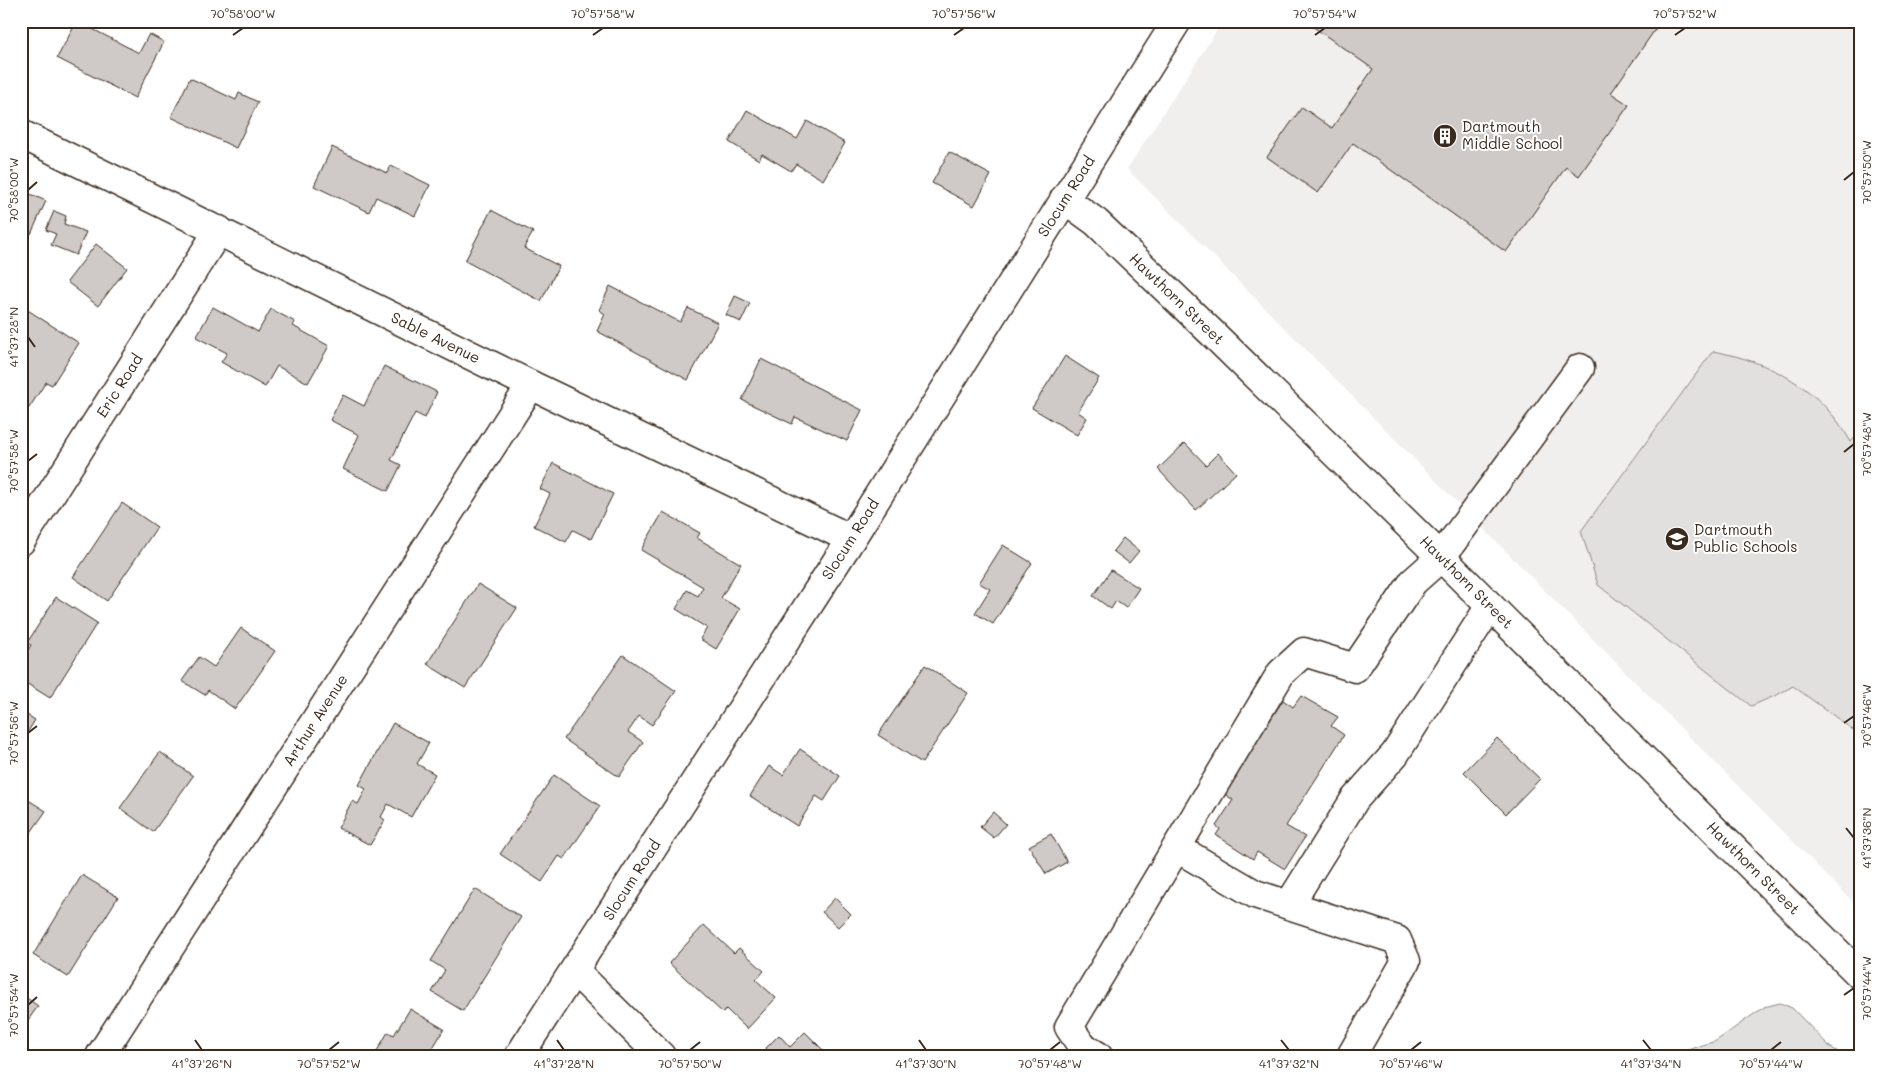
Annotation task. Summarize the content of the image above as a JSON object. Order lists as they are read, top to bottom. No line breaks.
{"streets":{"main road":["Slocum Road","Hawthorn Street","Sable Avenue","Eric Road","Arthur Avenue"]},"crossings":[["Slocum Road","Hawthorn Street"],["Slocum Road","Sable Avenue"],["Sable Avenue","Eric Road"],["Sable Avenue","Arthur Avenue"]],"places":{"building":["Dartmouth Middle School"],"school or university":["Dartmouth Public Schools"]},"coordinates":["70°58'00\"W","70°57'58\"W","70°57'56\"W","70°57'54\"W","70°57'52\"W","70°57'50\"W","41°37'28\"N","70°57'48\"W","70°57'46\"W","41°37'36\"N","70°57'44\"W","41°37'26\"N","41°37'30\"N","41°37'32\"N","41°37'34\"N"]}
